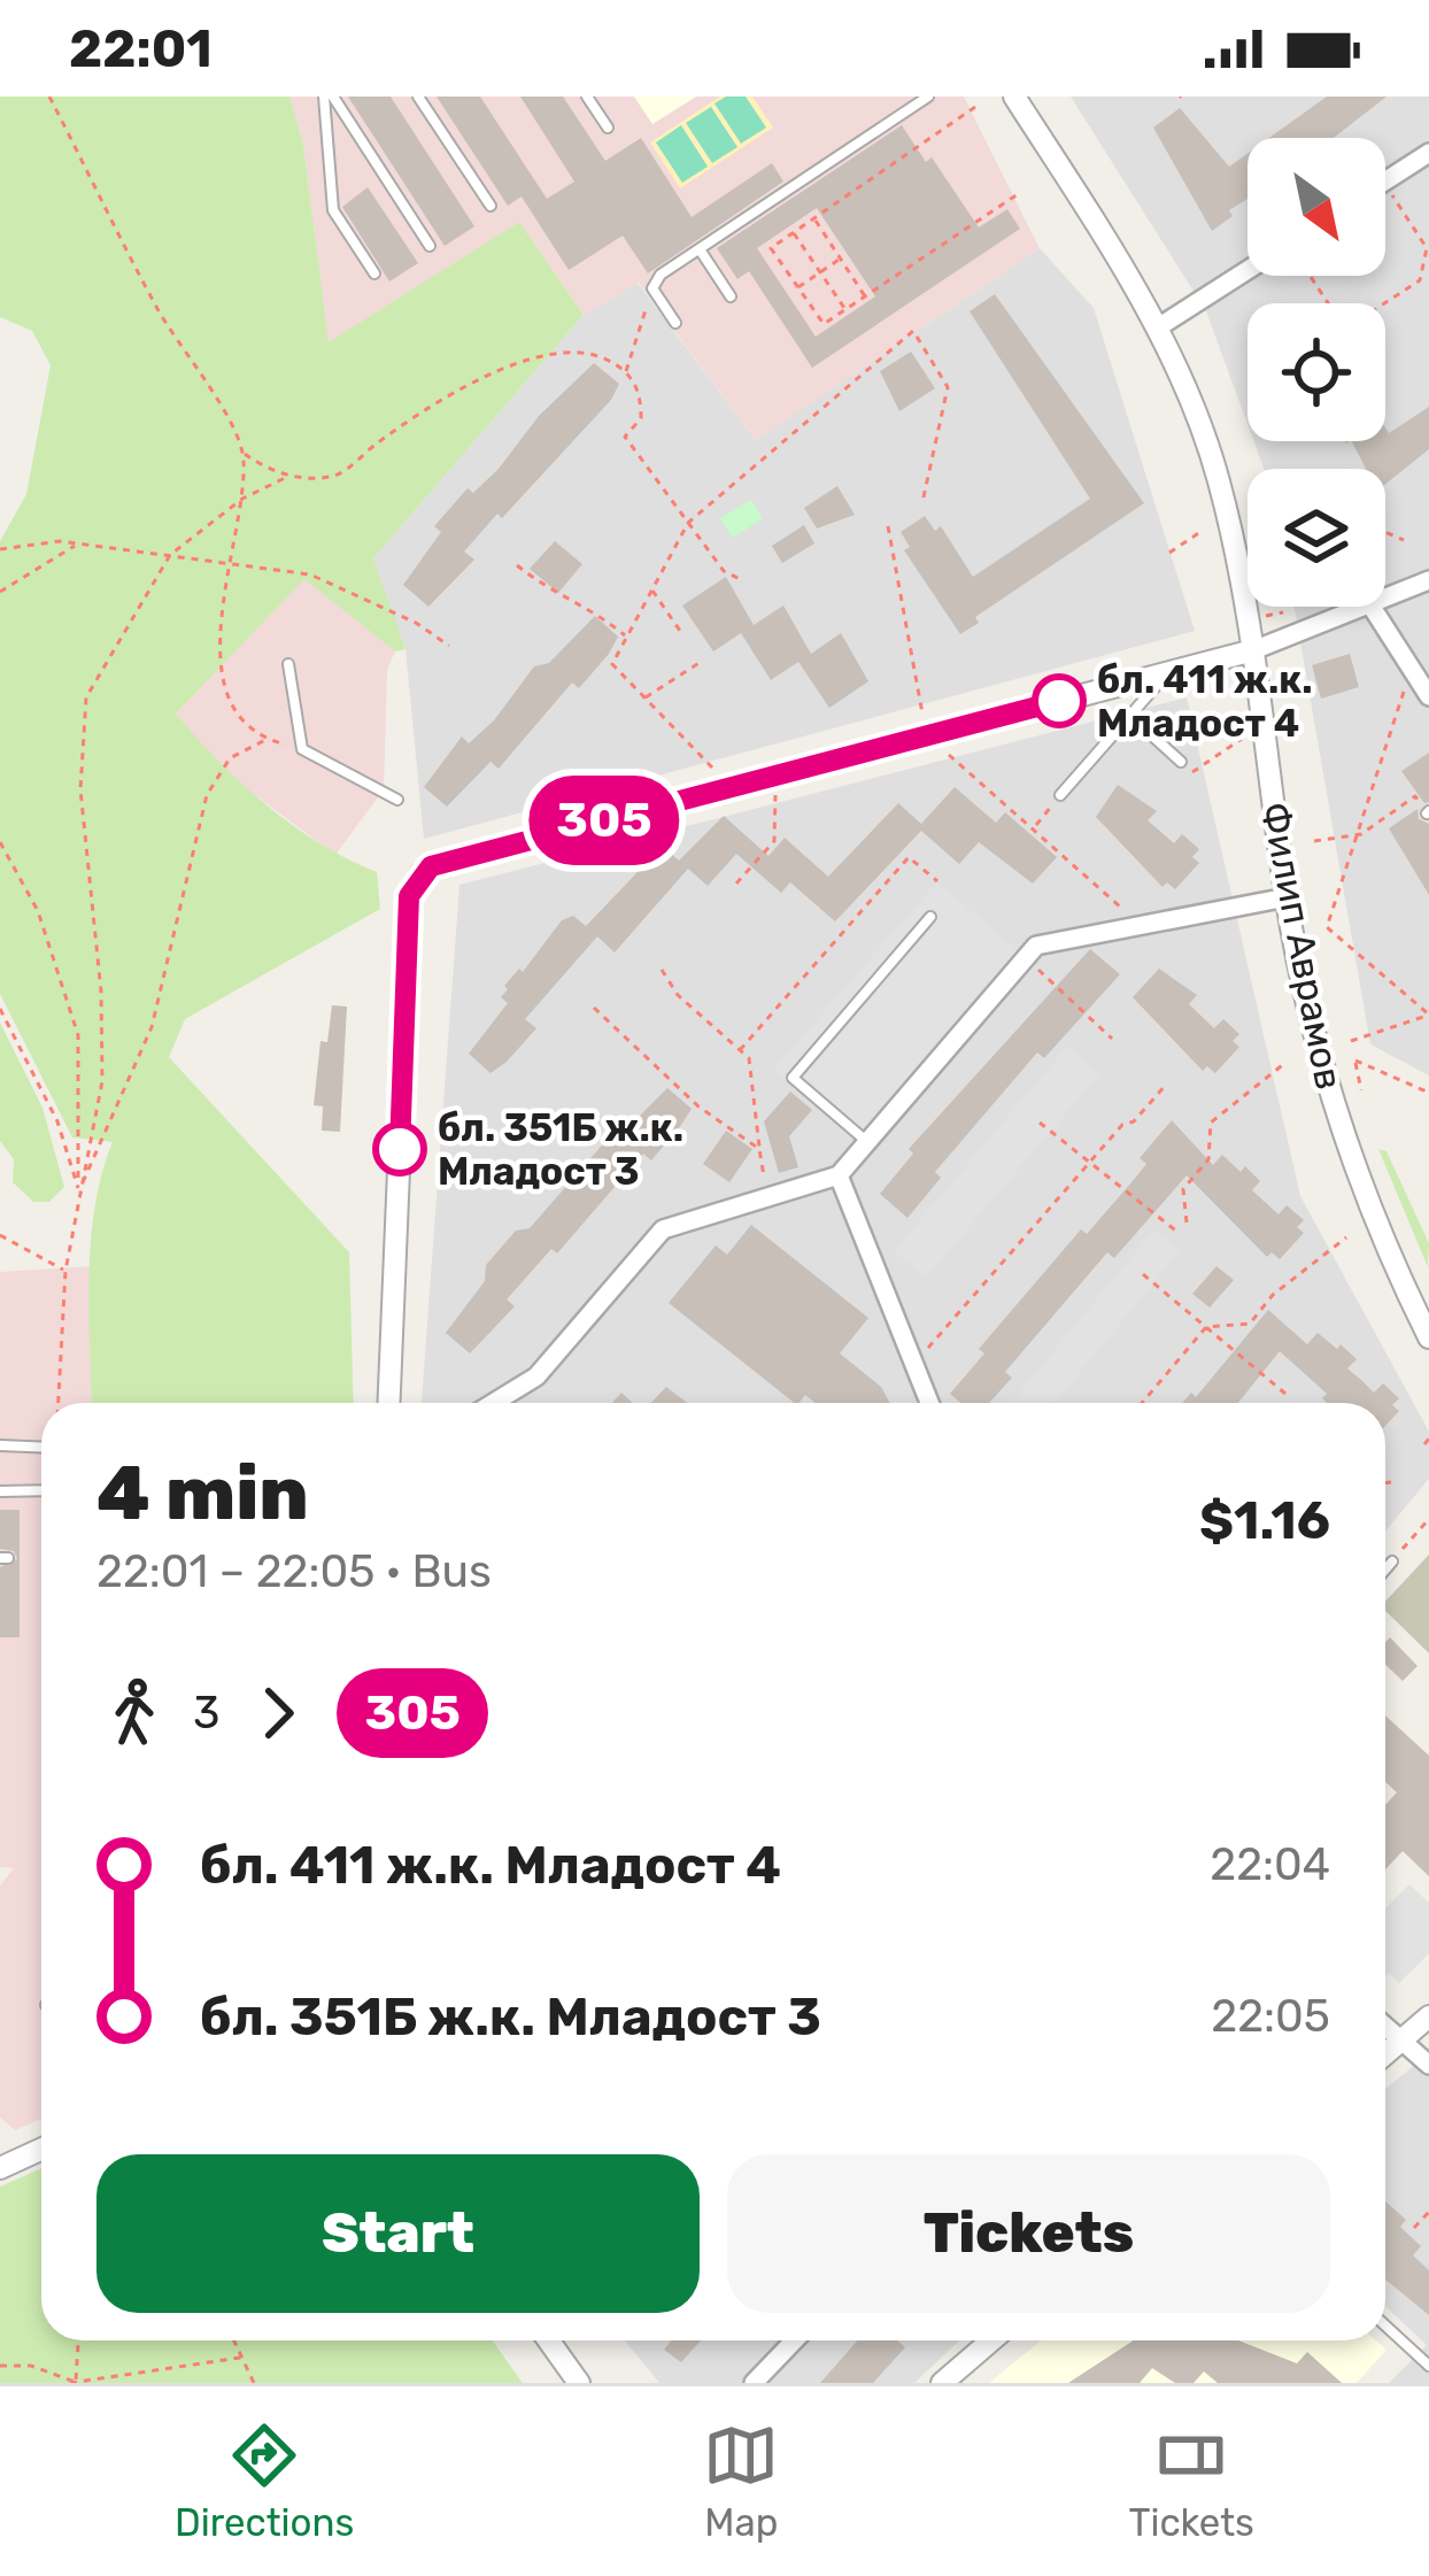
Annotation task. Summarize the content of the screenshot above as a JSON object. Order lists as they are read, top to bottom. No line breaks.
{"streets":{"street":["Филип Аврамов"]},"places":["бл. 411 ж.к. Младост 4","бл. 351Б ж.к. Младост 3"],"lines":["bus line 305"],"north":"bottom right","page":{"status":"22:01","on_map":"305","heading":["4 min","22:01 – 22:05 · Bus","$1.16"],"legs":["3","305"],"list":[{"name":"бл. 411 ж.к. Младост 4","value":"22:04"},{"name":"бл. 351Б ж.к. Младост 3","value":"22:05"}],"buttons":["Start","Tickets"],"tabs":["Directions","Map","Tickets"]}}
